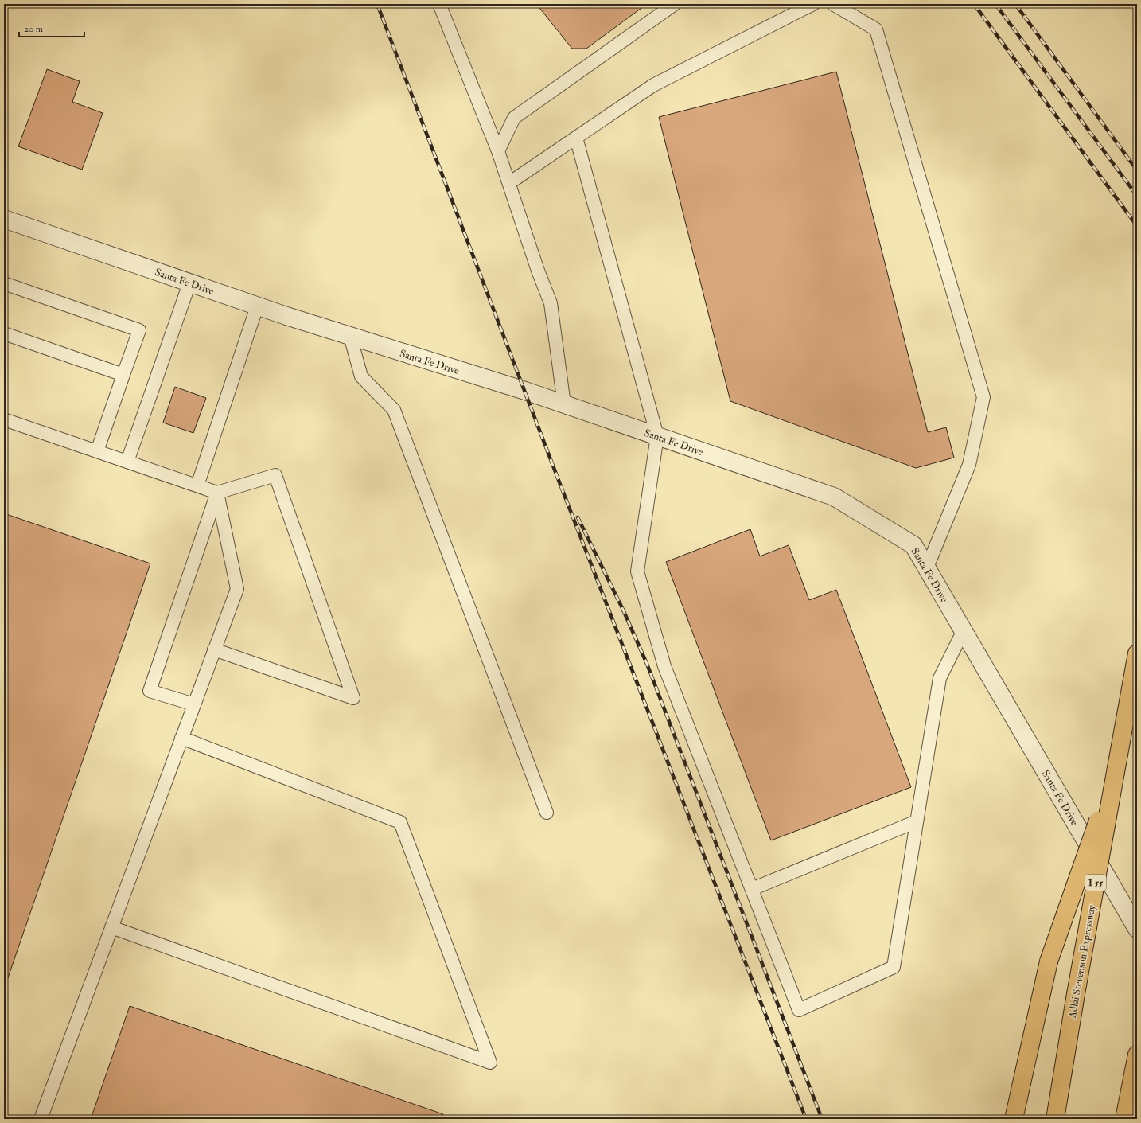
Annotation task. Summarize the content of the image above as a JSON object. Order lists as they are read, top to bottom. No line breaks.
{"streets":{"highway":["I 55","Adlai Stevenson Expressway"],"street":["Santa Fe Drive"]},"scale_bar":"20 m"}
